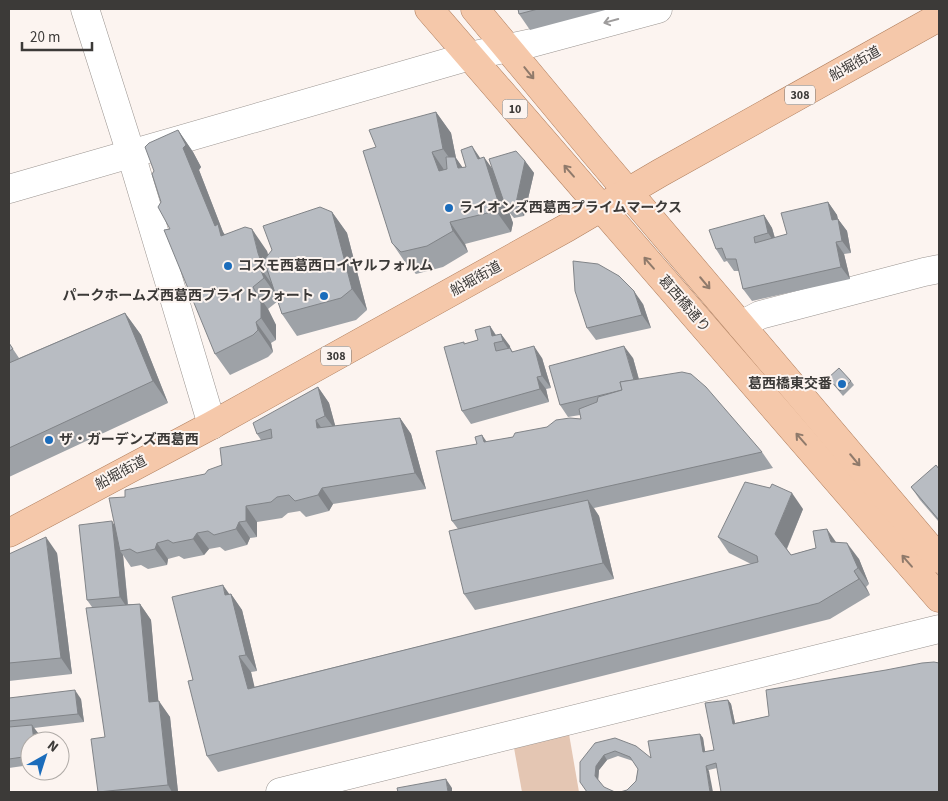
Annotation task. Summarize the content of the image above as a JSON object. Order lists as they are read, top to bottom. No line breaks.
{"streets":{"main road":["船堀街道","308","10","葛西橋通り"]},"crossings":[["船堀街道","10"],["船堀街道","葛西橋通り"]],"places":["ライオンズ西葛西プライムマークス","コスモ西葛西ロイヤルフォルム","パークホームズ西葛西ブライトフォート","葛西橋東交番","ザ・ガーデンズ西葛西"],"scale_bar":"20 m","north":"top right"}
